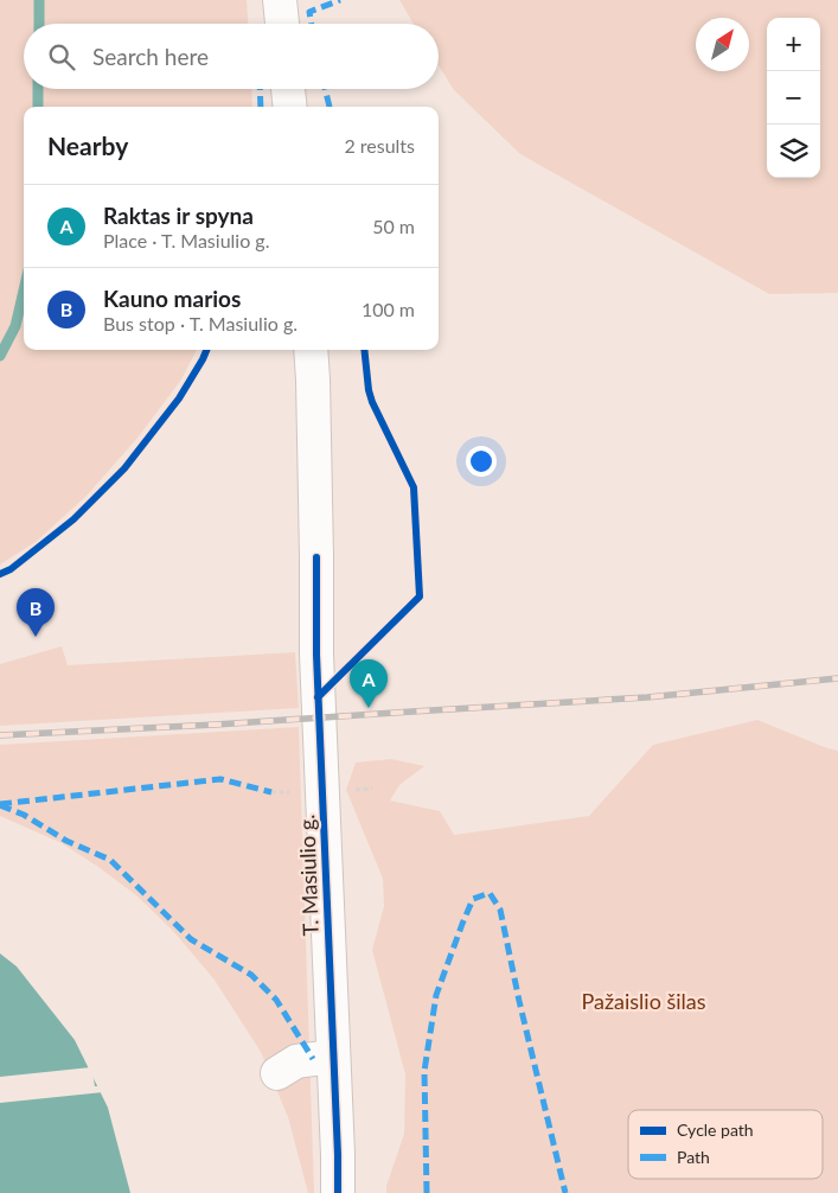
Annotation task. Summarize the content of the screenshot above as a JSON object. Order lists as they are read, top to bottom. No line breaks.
{"streets":{"street":["T. Masiulio g."]},"parks":["Pažaislio šilas"],"legend":["Cycle path","Path"],"north":"top right","page":{"map_buttons":["+","−"],"search":"Search here","heading":["Nearby","2 results"],"list":[{"mark":"A","name":"Raktas ir spyna","note":"Place · T. Masiulio g.","value":"50 m"},{"mark":"B","name":"Kauno marios","note":"Bus stop · T. Masiulio g.","value":"100 m"}],"pins":["B","A"]}}
